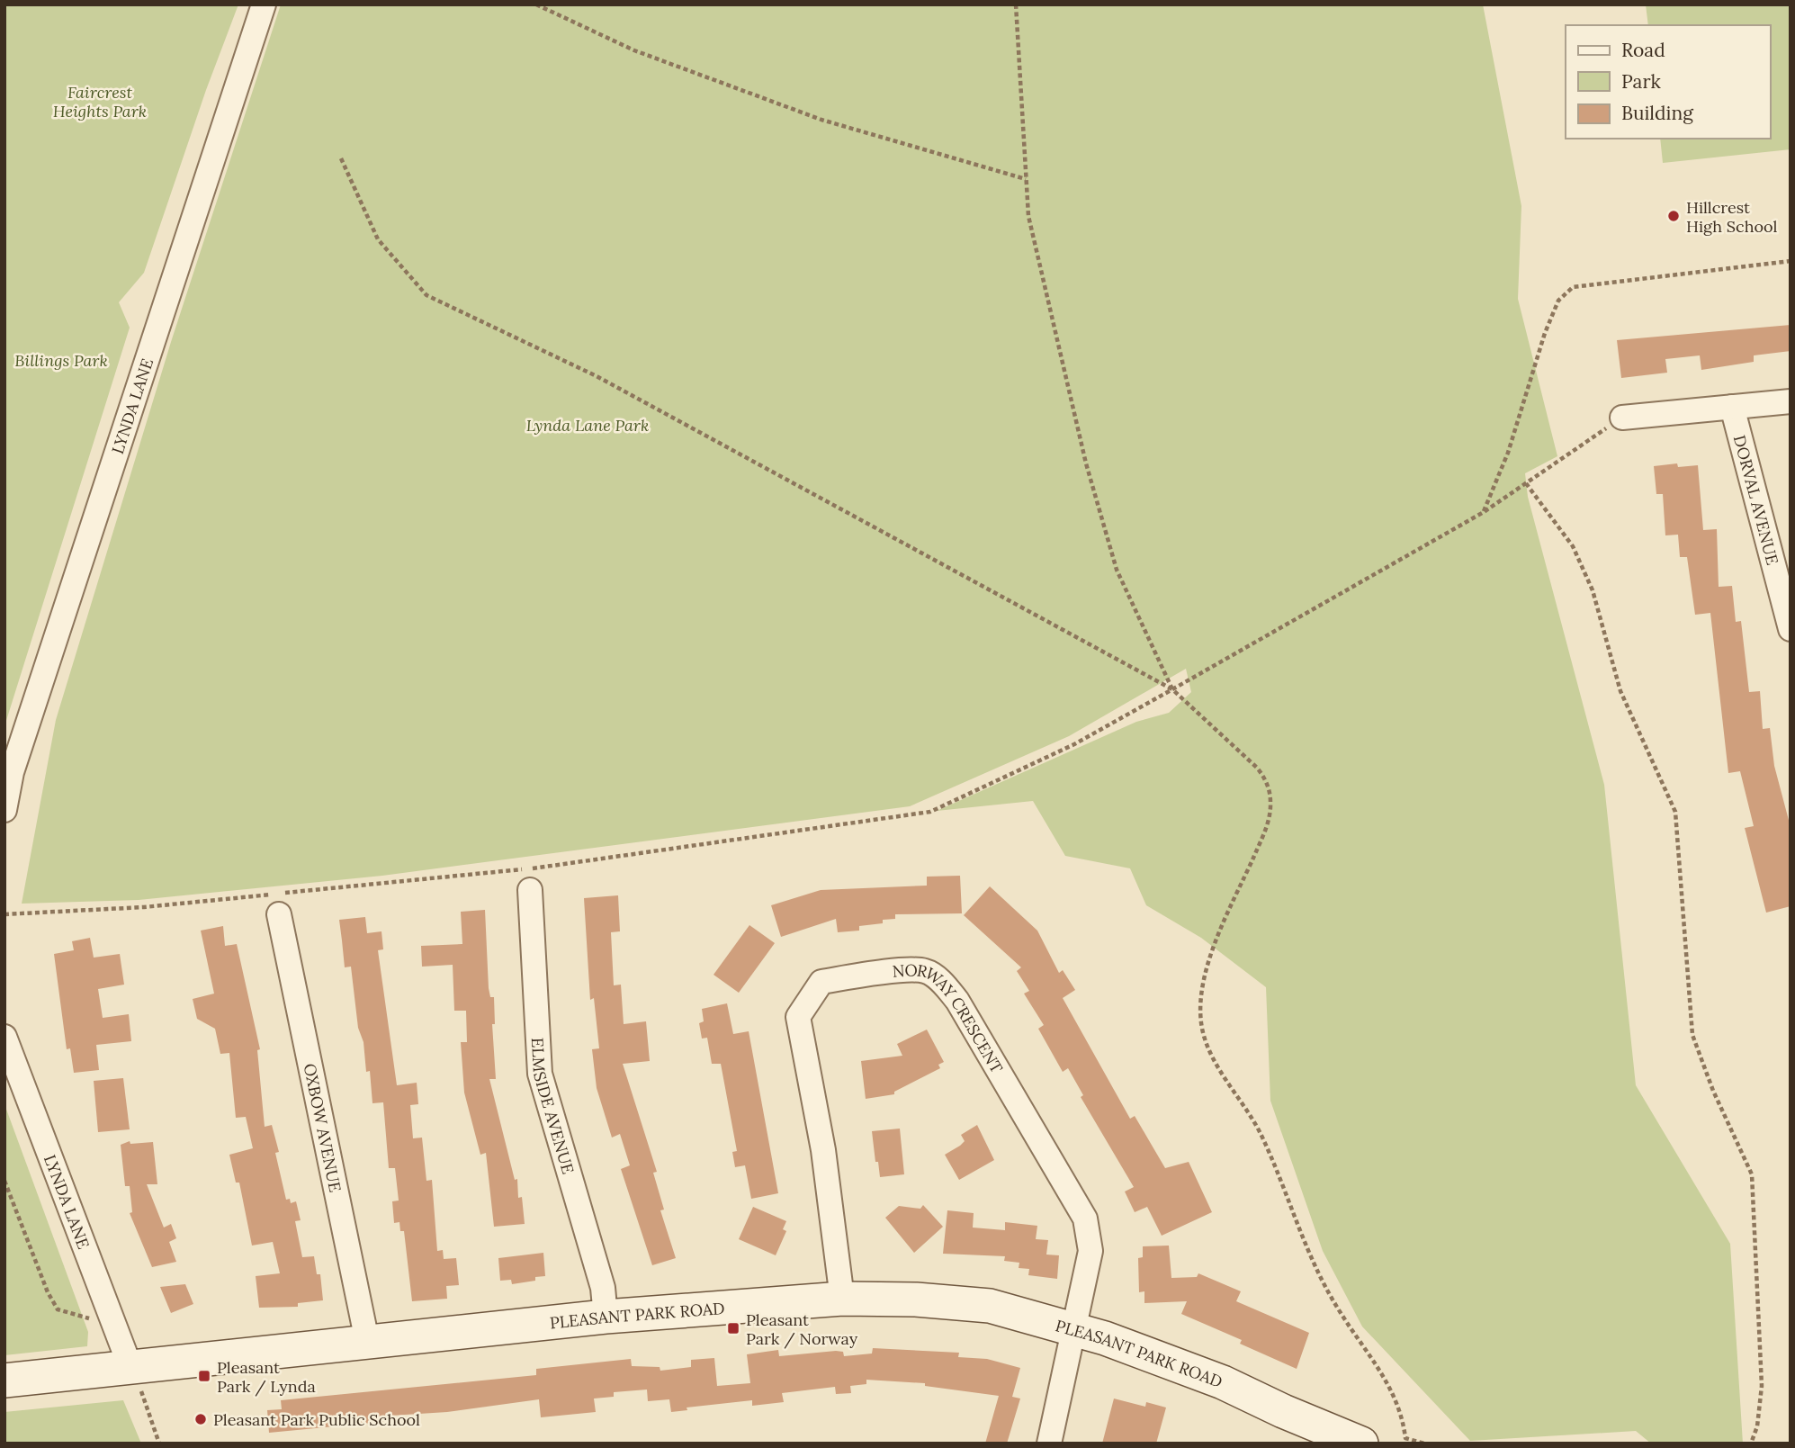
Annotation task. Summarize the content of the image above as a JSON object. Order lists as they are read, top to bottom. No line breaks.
{"streets":{"street":["LYNDA LANE","DORVAL AVENUE","NORWAY CRESCENT","ELMSIDE AVENUE","OXBOW AVENUE","PLEASANT PARK ROAD"]},"crossings":[["LYNDA LANE","PLEASANT PARK ROAD"],["NORWAY CRESCENT","PLEASANT PARK ROAD"],["ELMSIDE AVENUE","PLEASANT PARK ROAD"],["OXBOW AVENUE","PLEASANT PARK ROAD"]],"parks":["Faircrest Heights Park","Billings Park","Lynda Lane Park"],"places":{"other":["Hillcrest High School","Pleasant Park Public School"],"transit":["Pleasant Park / Norway","Pleasant Park / Lynda"]},"legend":["Road","Park","Building"]}
